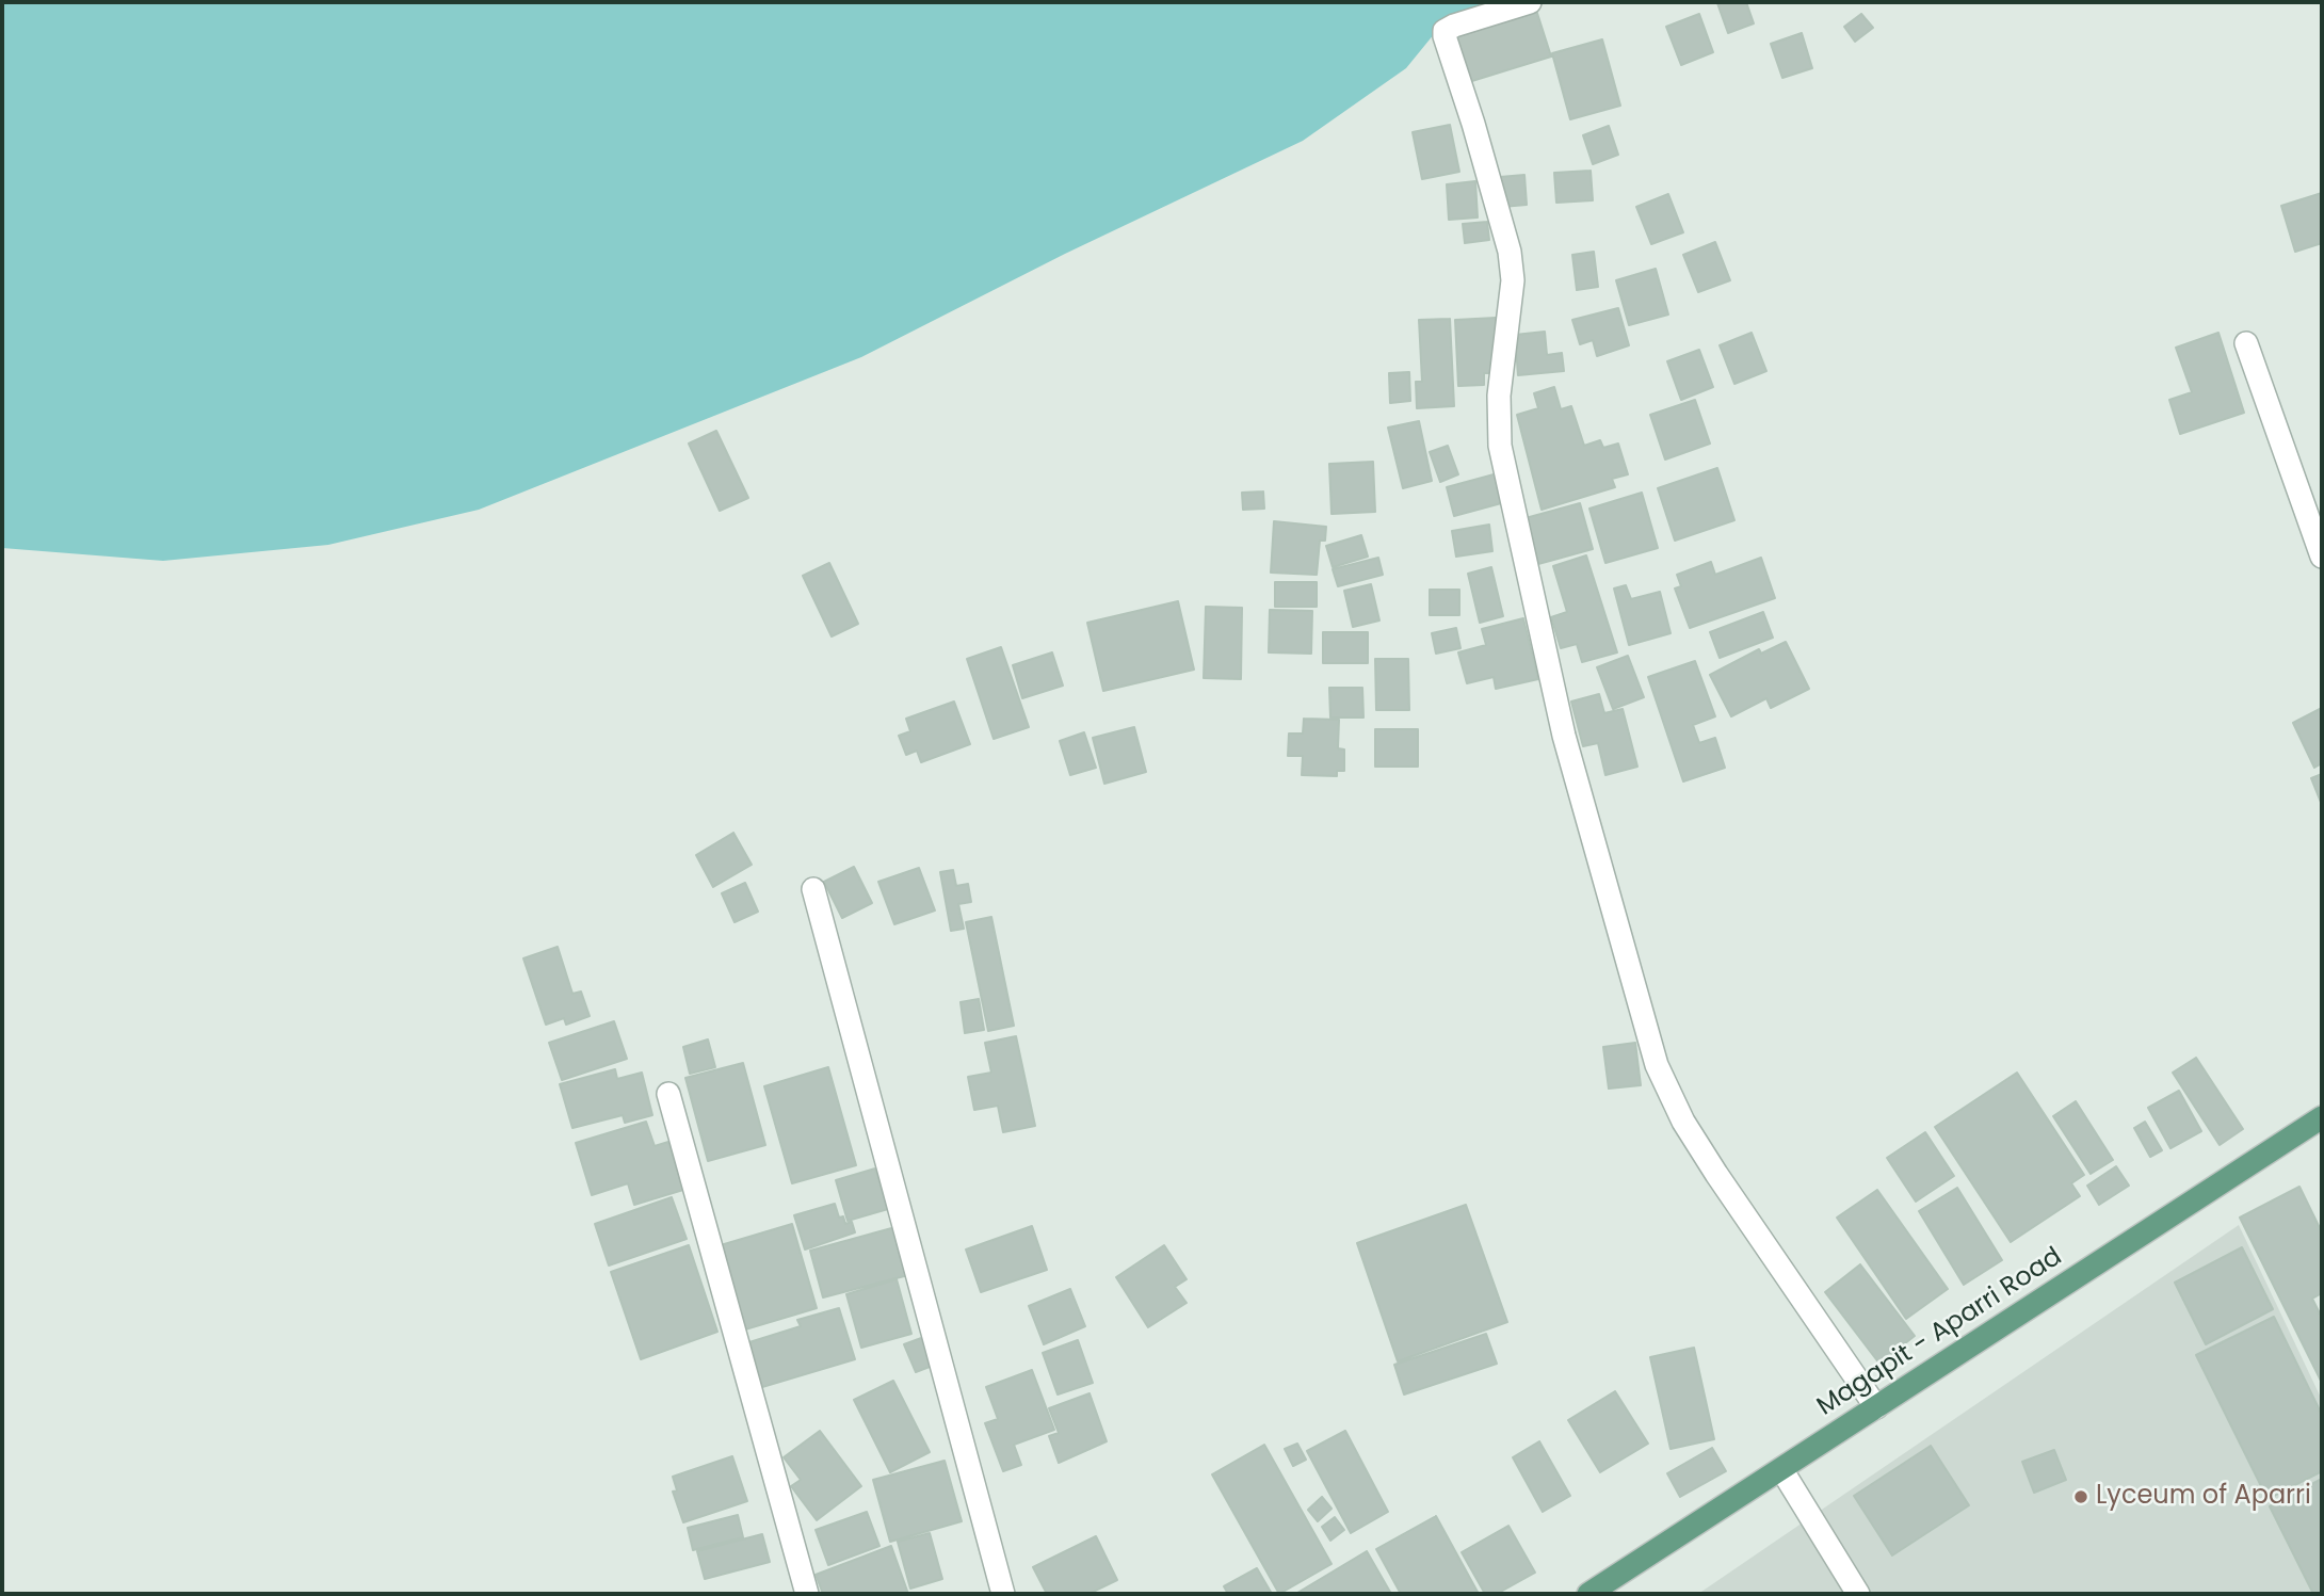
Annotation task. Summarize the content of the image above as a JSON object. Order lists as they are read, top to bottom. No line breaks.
{"streets":{"main road":["Magapit - Aparri Road"]},"places":["Lyceum of Aparri"]}
